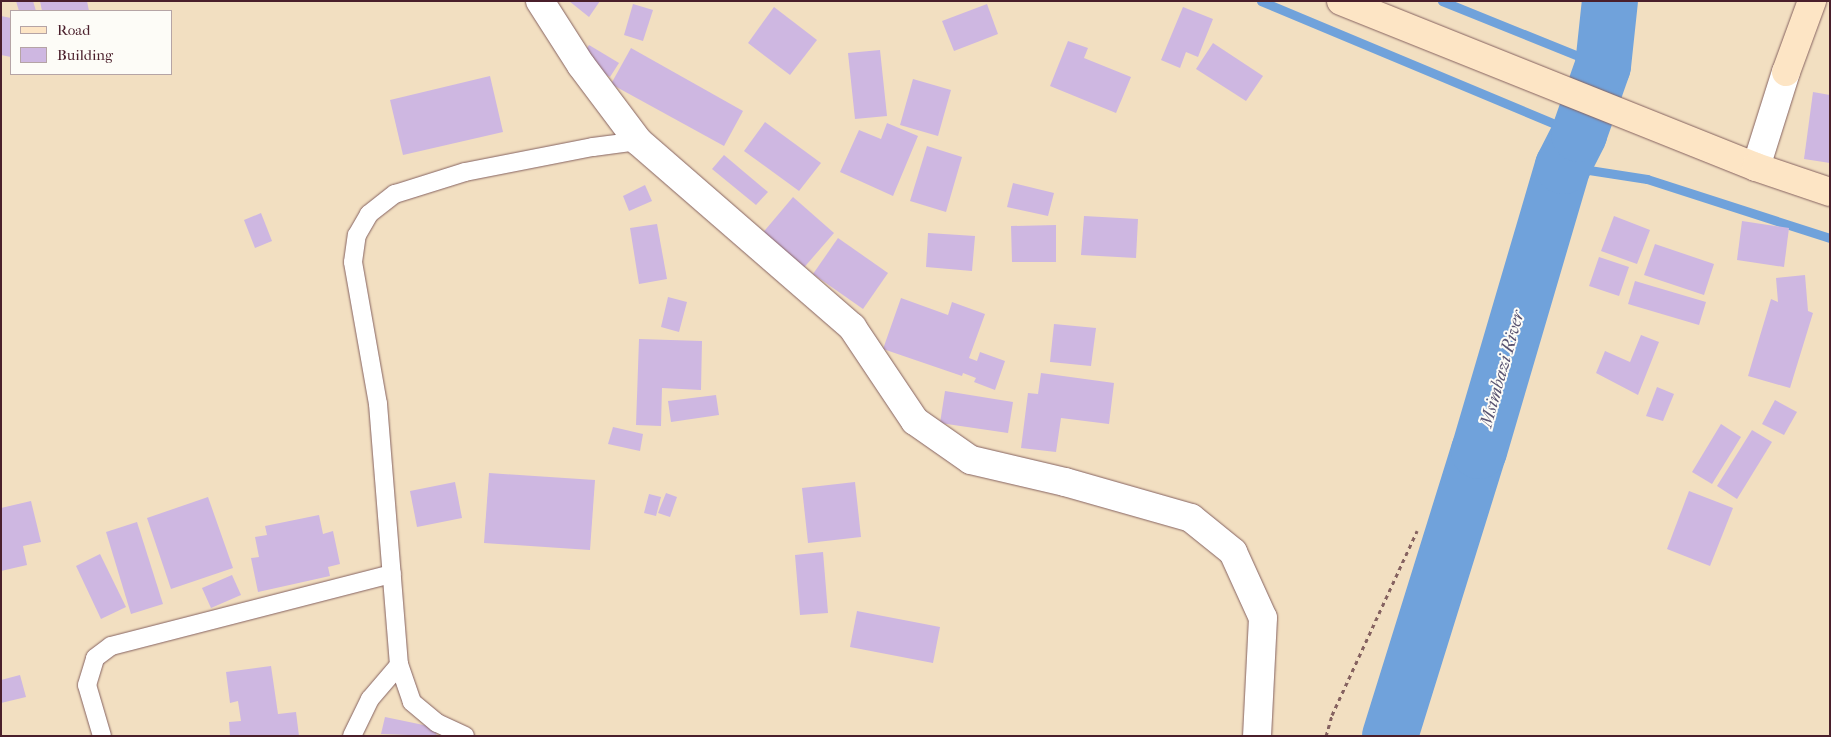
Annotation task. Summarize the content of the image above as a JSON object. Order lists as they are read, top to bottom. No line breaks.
{"water":["Msimbazi River"],"legend":["Road","Building"]}
